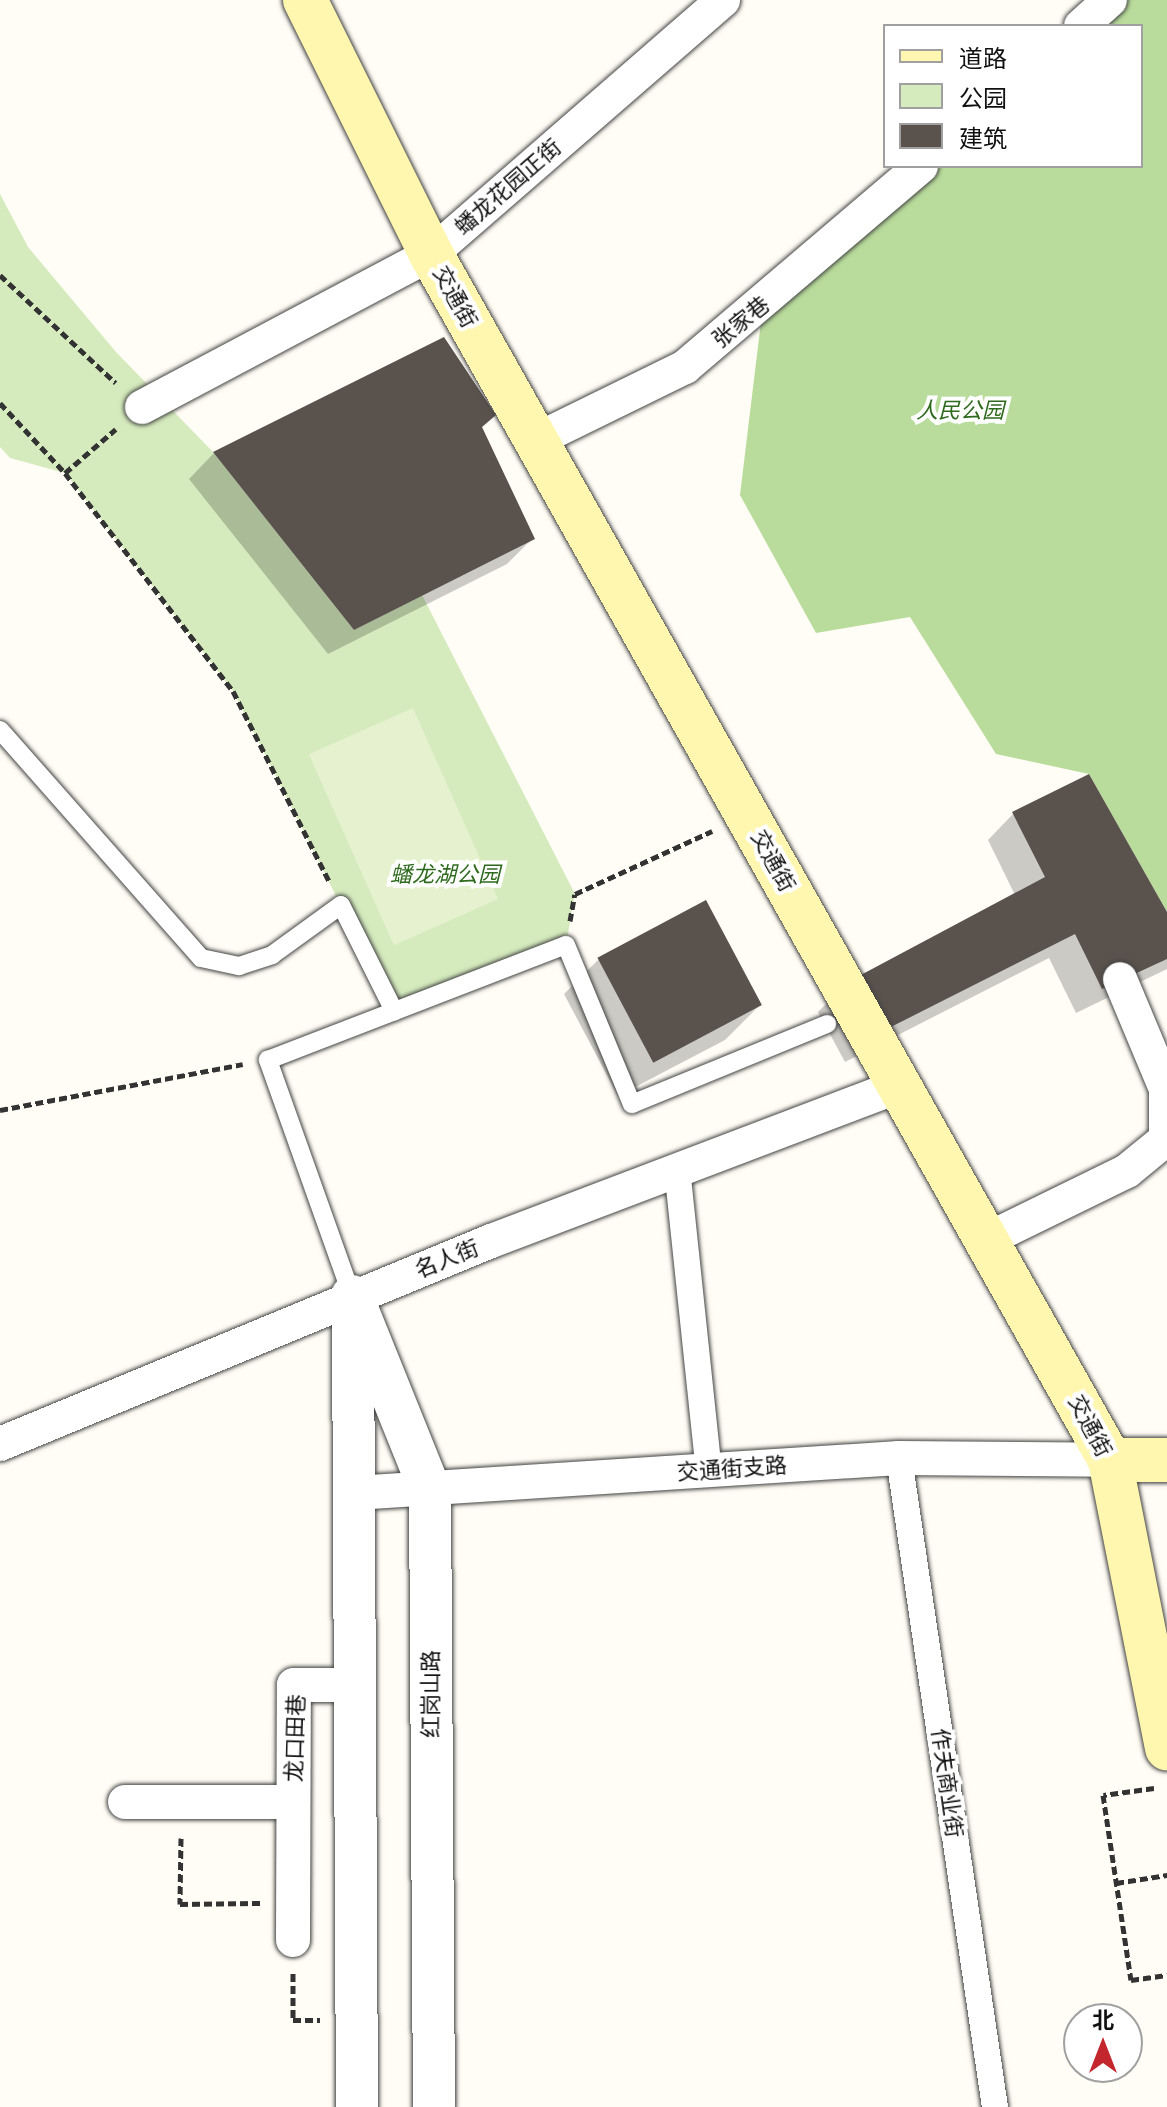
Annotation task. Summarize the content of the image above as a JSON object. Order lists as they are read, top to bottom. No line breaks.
{"streets":{"main road":["交通街"],"street":["蟠龙花园正街","张家巷","名人街","交通街支路","红岗山路","龙口田巷","作夫商业街"]},"crossings":[["蟠龙花园正街","交通街"],["交通街","张家巷"],["交通街","名人街"],["交通街","交通街支路"],["名人街","红岗山路"],["交通街支路","红岗山路"],["交通街支路","作夫商业街"],["红岗山路","龙口田巷"]],"parks":["人民公园","蟠龙湖公园"],"legend":["道路","公园","建筑"],"north":"top"}
